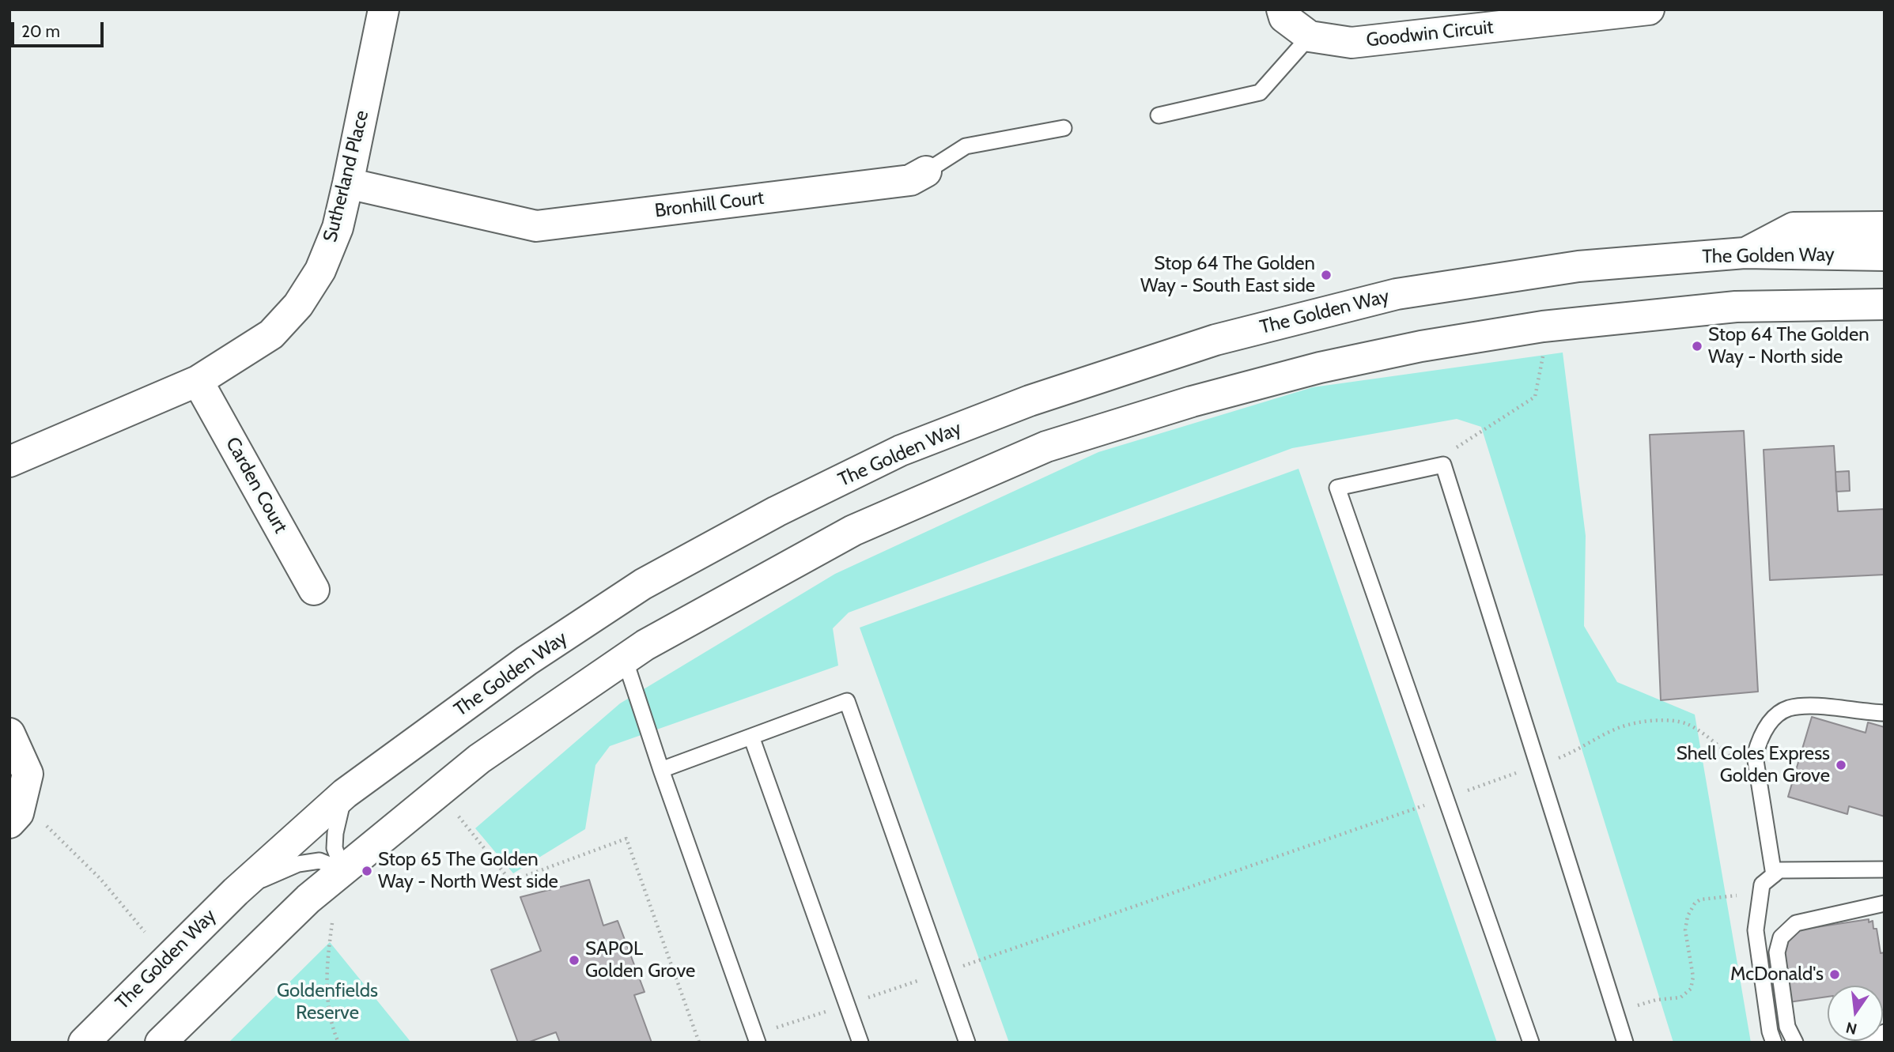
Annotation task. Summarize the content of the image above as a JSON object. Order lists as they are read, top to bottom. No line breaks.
{"streets":{"main road":["Goodwin Circuit","Sutherland Place","Bronhill Court","The Golden Way","Carden Court"]},"crossings":[["Sutherland Place","Bronhill Court"],["Sutherland Place","Carden Court"]],"parks":["Goldenfields Reserve"],"places":["Stop 64 The Golden Way - South East side","Stop 64 The Golden Way - North side","Shell Coles Express Golden Grove","Stop 65 The Golden Way - North West side","SAPOL Golden Grove","McDonald's"],"scale_bar":"20 m","north":"bottom"}
